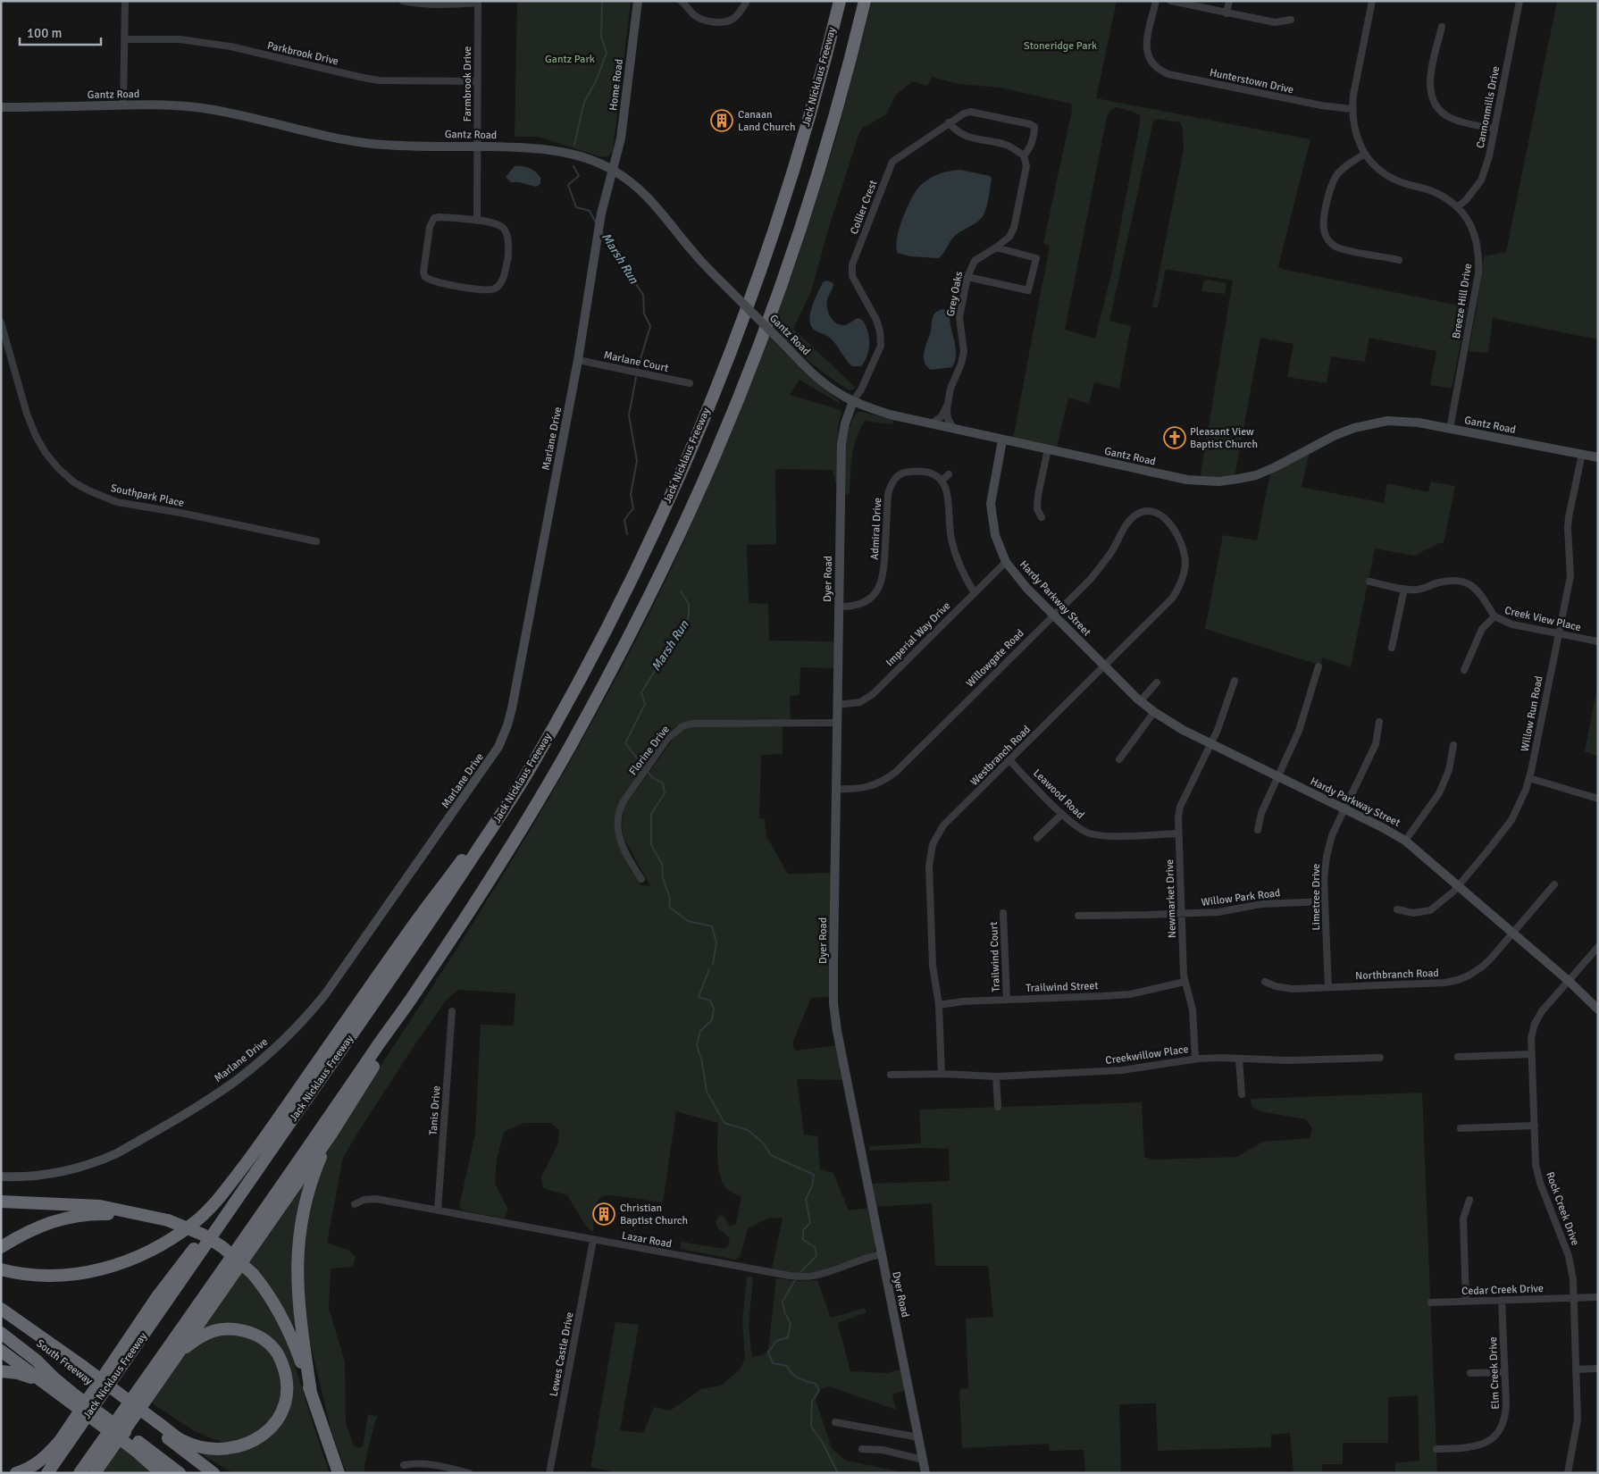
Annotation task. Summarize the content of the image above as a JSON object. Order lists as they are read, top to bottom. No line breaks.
{"streets":{"highway":["Jack Nicklaus Freeway","South Freeway"],"main road":["Home Road","Gantz Road","Marlane Drive","Dyer Road","Hardy Parkway Street"],"street":["Parkbrook Drive","Hunterstown Drive","Farmbrook Drive","Cannonmills Drive","Collier Crest","Grey Oaks","Breeze Hill Drive","Marlane Court","Southpark Place","Admiral Drive","Creek View Place","Imperial Way Drive","Willowgate Road","Willow Run Road","Florine Drive","Westbranch Road","Leawood Road","Limetree Drive","Willow Park Road","Newmarket Drive","Trailwind Court","Northbranch Road","Trailwind Street","Creekwillow Place","Tanis Drive","Rock Creek Drive","Lazar Road","Cedar Creek Drive","Lewes Castle Drive","Elm Creek Drive"]},"crossings":[["Parkbrook Drive","Farmbrook Drive"],["Hunterstown Drive","Breeze Hill Drive"],["Farmbrook Drive","Gantz Road"],["Home Road","Gantz Road"],["Home Road","Marlane Drive"],["Gantz Road","Collier Crest"],["Gantz Road","Grey Oaks"],["Gantz Road","Breeze Hill Drive"],["Gantz Road","Marlane Drive"],["Gantz Road","Dyer Road"],["Gantz Road","Hardy Parkway Street"],["Gantz Road","Willow Run Road"],["Cannonmills Drive","Breeze Hill Drive"],["Collier Crest","Grey Oaks"],["Collier Crest","Dyer Road"],["Marlane Court","Marlane Drive"],["Admiral Drive","Dyer Road"],["Dyer Road","Imperial Way Drive"],["Dyer Road","Willowgate Road"],["Dyer Road","Florine Drive"],["Dyer Road","Lazar Road"],["Hardy Parkway Street","Imperial Way Drive"],["Hardy Parkway Street","Willowgate Road"],["Hardy Parkway Street","Willow Run Road"],["Hardy Parkway Street","Westbranch Road"],["Hardy Parkway Street","Limetree Drive"],["Hardy Parkway Street","Newmarket Drive"],["Hardy Parkway Street","Northbranch Road"],["Hardy Parkway Street","Rock Creek Drive"],["Creek View Place","Willow Run Road"],["Willowgate Road","Westbranch Road"],["Westbranch Road","Leawood Road"],["Westbranch Road","Trailwind Street"],["Westbranch Road","Creekwillow Place"],["Leawood Road","Newmarket Drive"],["Limetree Drive","Willow Park Road"],["Limetree Drive","Northbranch Road"],["Willow Park Road","Newmarket Drive"],["Newmarket Drive","Trailwind Street"],["Newmarket Drive","Creekwillow Place"],["Trailwind Court","Trailwind Street"],["Tanis Drive","Lazar Road"],["Rock Creek Drive","Cedar Creek Drive"],["Lazar Road","Lewes Castle Drive"],["Cedar Creek Drive","Elm Creek Drive"]],"water":["Marsh Run"],"parks":["Stoneridge Park","Gantz Park"],"places":{"building":["Canaan Land Church","Christian Baptist Church"],"church":["Pleasant View Baptist Church"]},"scale_bar":"100 m"}
